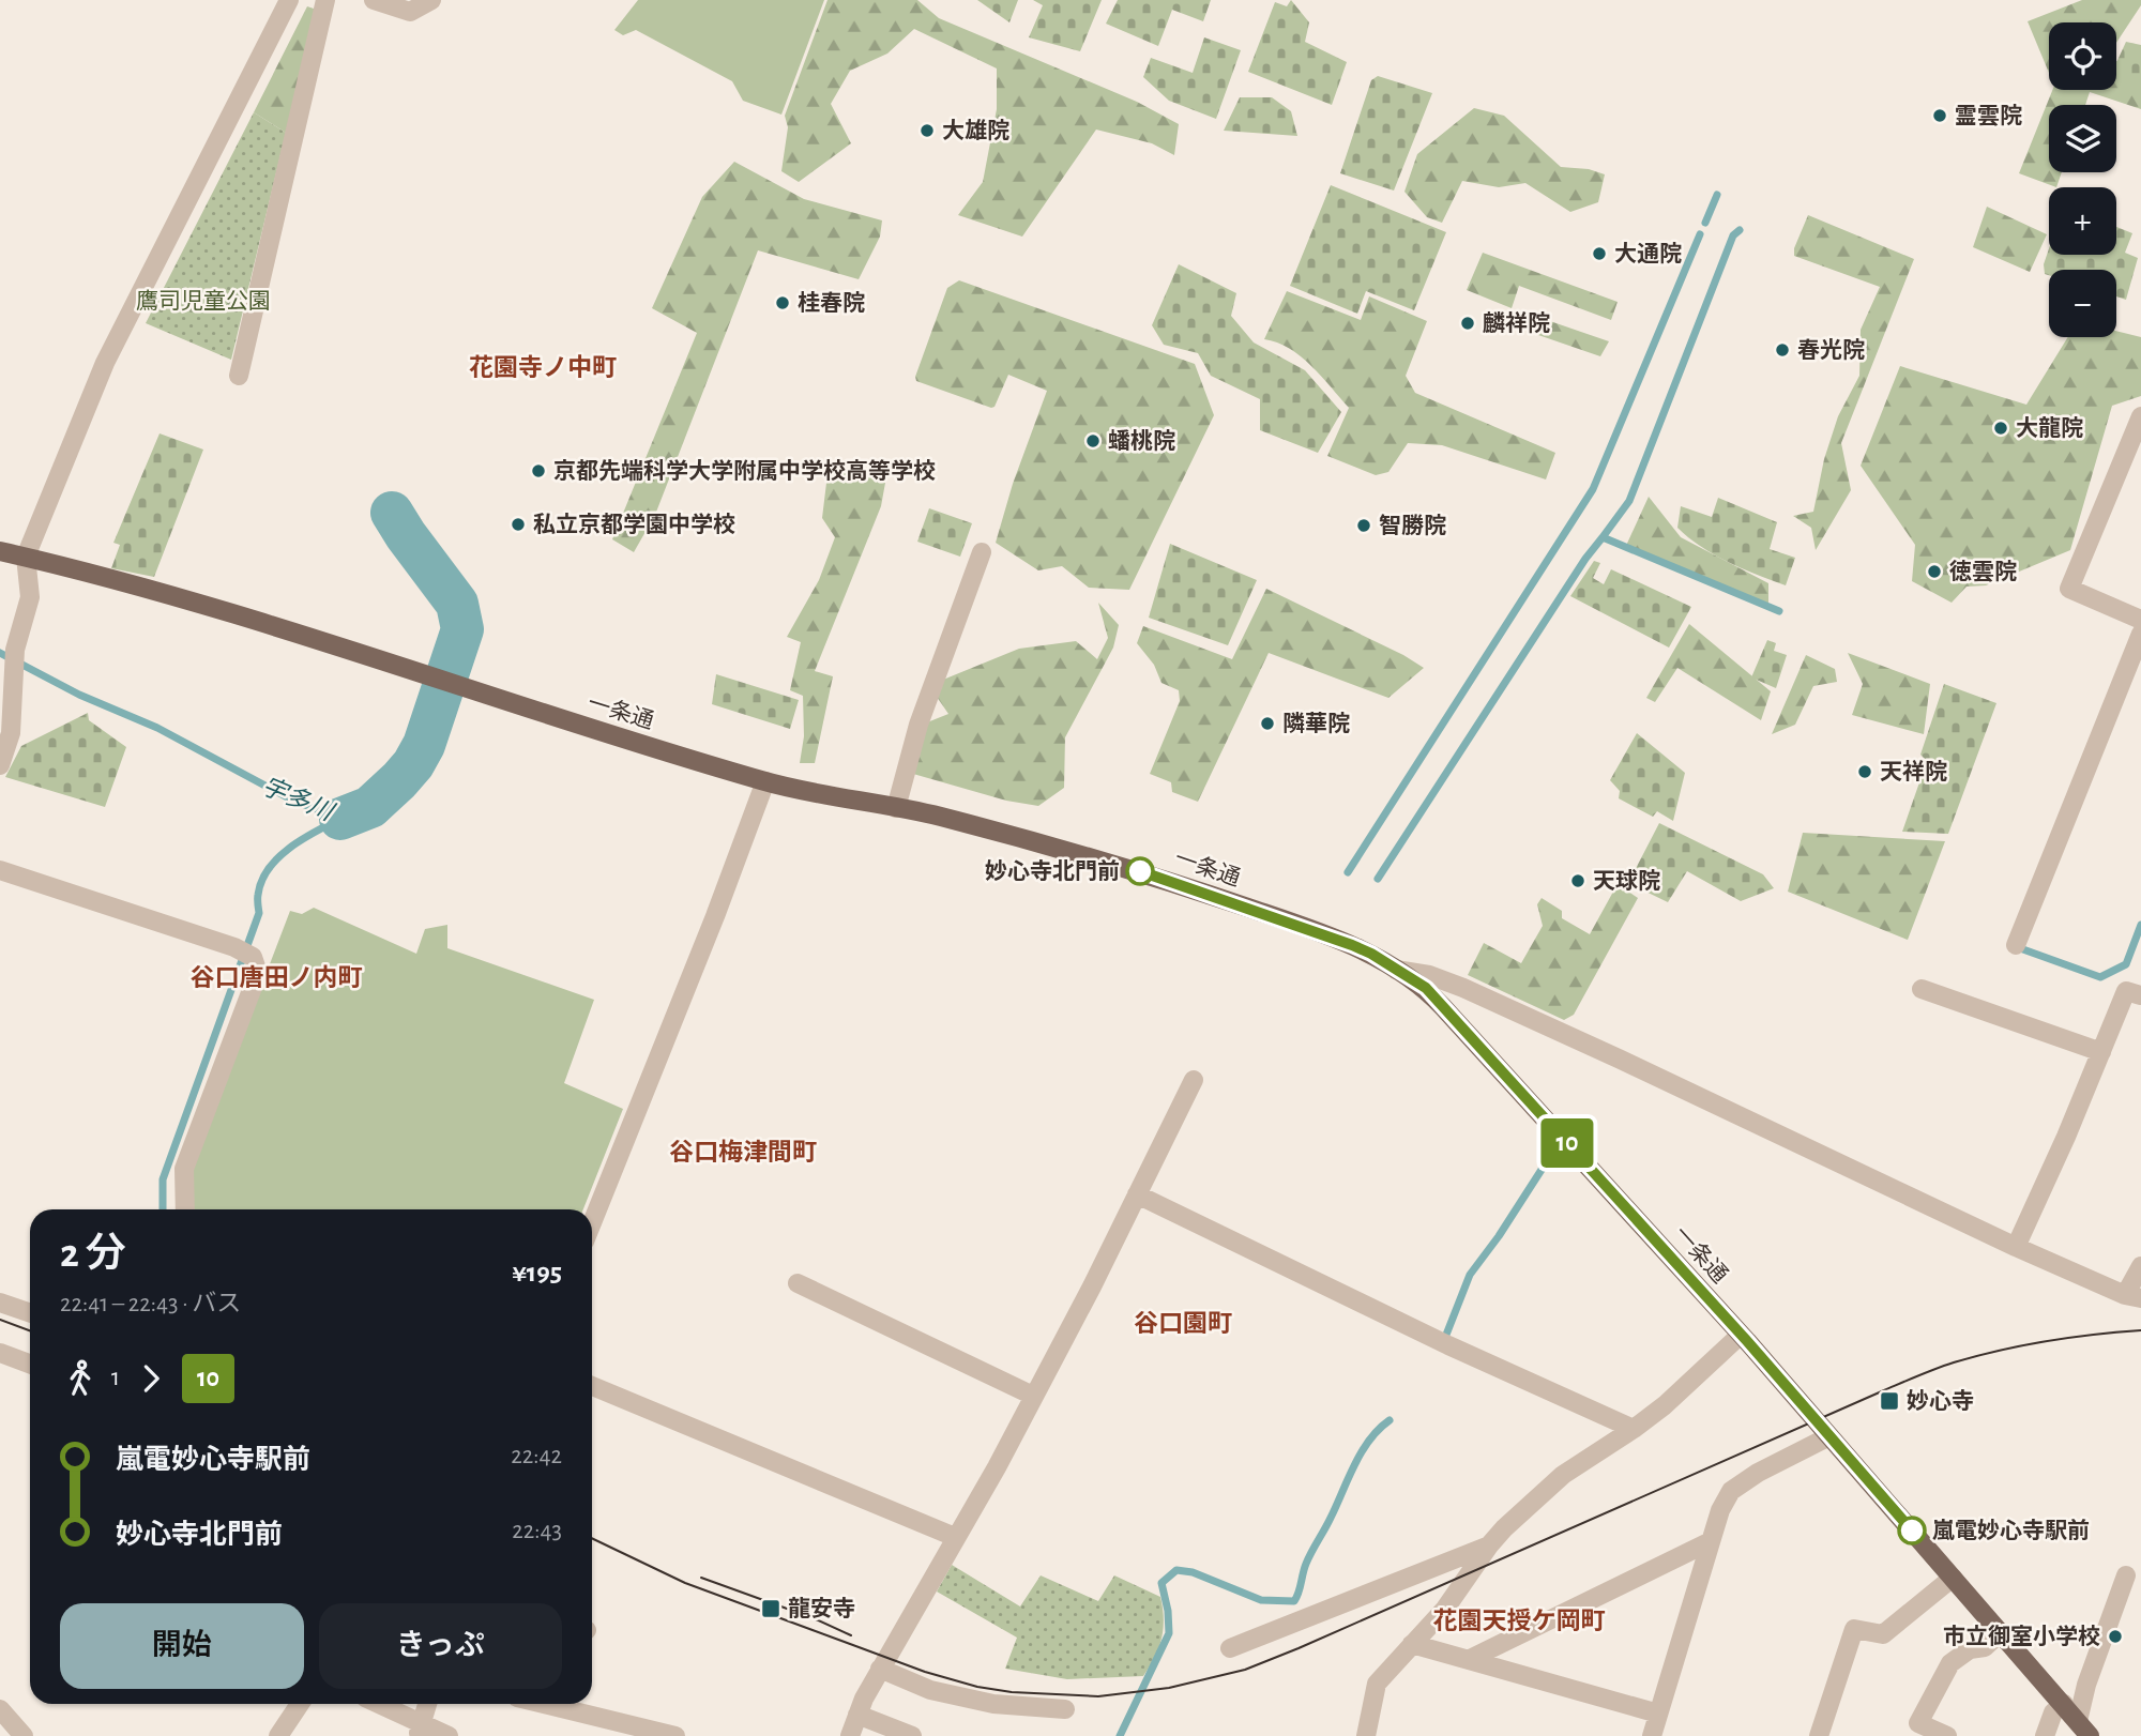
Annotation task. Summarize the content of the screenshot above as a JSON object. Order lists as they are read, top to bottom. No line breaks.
{"streets":{"main road":["一条通"]},"districts":["花園寺ノ中町","谷口唐田ノ内町","谷口梅津間町","谷口園町","花園天授ケ岡町"],"water":["宇多川"],"parks":["鷹司児童公園"],"places":{"other":["霊雲院","大雄院","大通院","桂春院","麟祥院","春光院","大龍院","蟠桃院","京都先端科学大学附属中学校高等学校","私立京都学園中学校","智勝院","徳雲院","隣華院","天祥院","妙心寺北門前","天球院","嵐電妙心寺駅前","市立御室小学校"],"transit":["妙心寺","龍安寺"]},"lines":["bus line 10"],"page":{"on_map":"10","map_buttons":["+","−"],"heading":["2 分","22:41 – 22:43 · バス","¥195"],"legs":["1","10"],"list":[{"name":"嵐電妙心寺駅前","value":"22:42"},{"name":"妙心寺北門前","value":"22:43"}],"buttons":["開始","きっぷ"]}}
